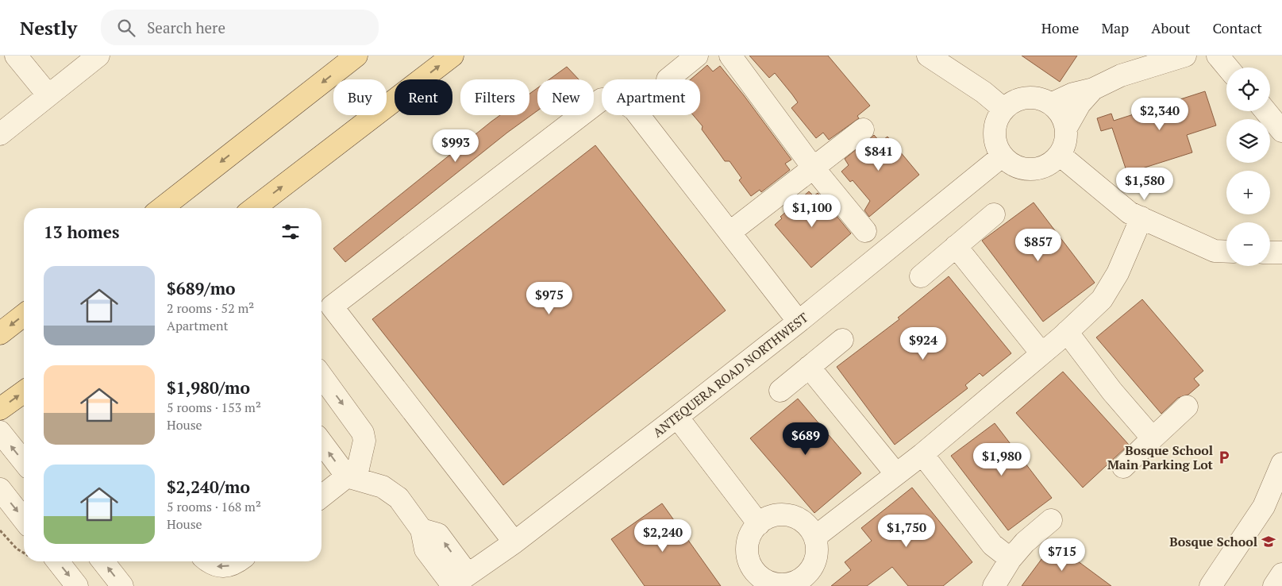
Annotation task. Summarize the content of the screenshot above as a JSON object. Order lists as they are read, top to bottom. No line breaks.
{"streets":{"street":["ANTEQUERA ROAD NORTHWEST"]},"places":{"parking":["Bosque School Main Parking Lot"],"school or university":["Bosque School"]},"page":{"header":"Nestly","search":"Search here","nav":["Home","Map","About","Contact"],"map_buttons":["+","−"],"chip":["Buy","Rent","Filters","New","Apartment"],"price":["$2,340","$993","$841","$1,580","$1,100","$857","$975","$924","$689","$1,980","$1,750","$2,240","$715"],"heading":"13 homes","list":[{"name":"$689/mo","note":"2 rooms · 52 m² · Apartment"},{"name":"$1,980/mo","note":"5 rooms · 153 m² · House"},{"name":"$2,240/mo","note":"5 rooms · 168 m² · House"}]}}
